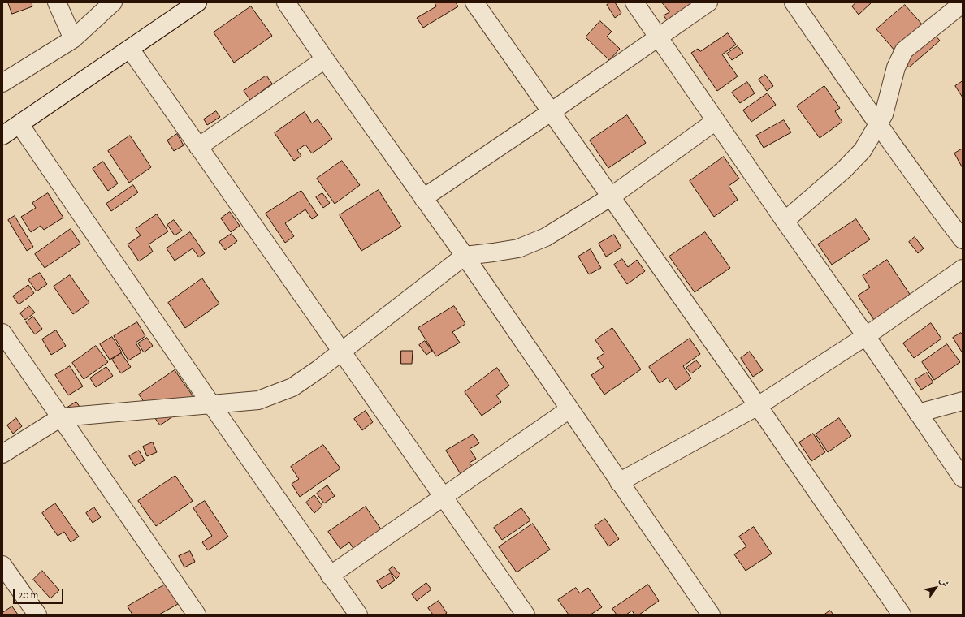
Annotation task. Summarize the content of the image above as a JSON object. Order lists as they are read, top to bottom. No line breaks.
{"scale_bar":"20 m","north":"top right"}
